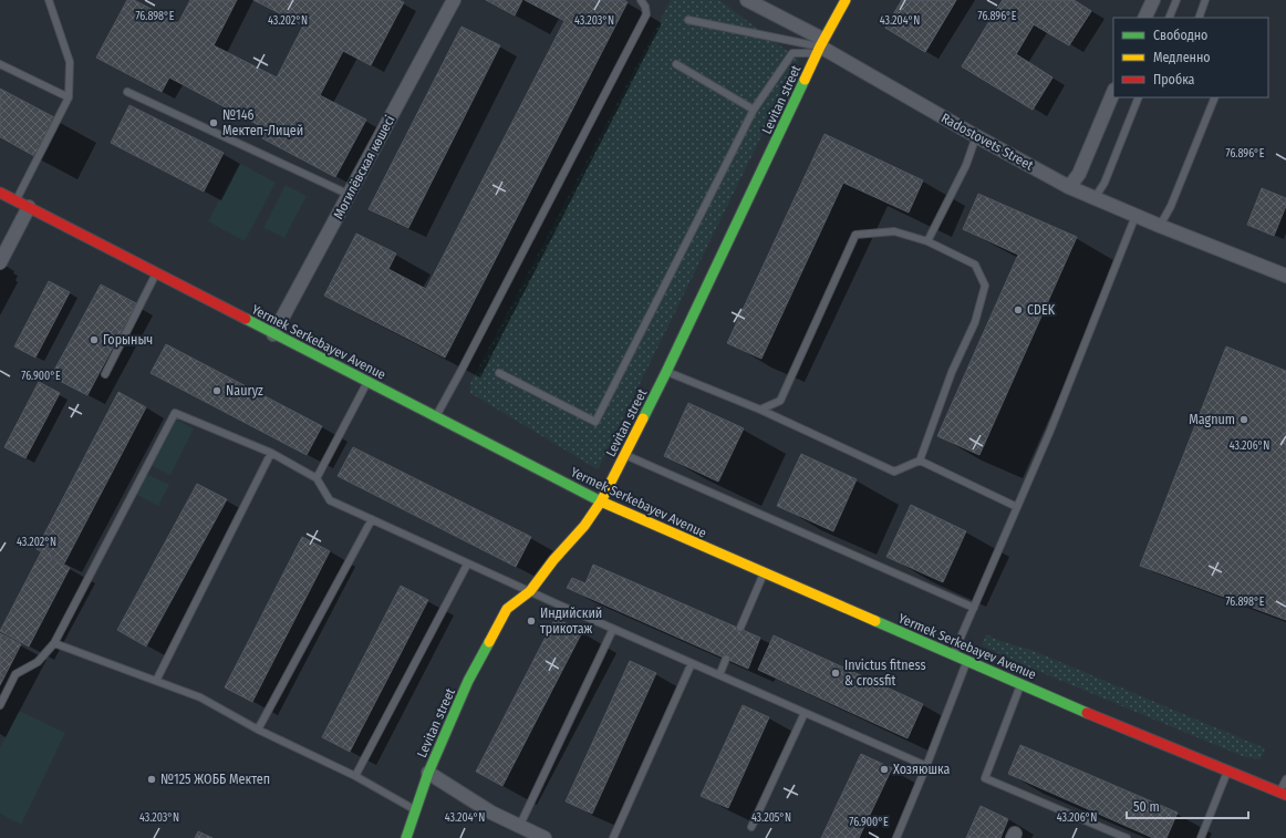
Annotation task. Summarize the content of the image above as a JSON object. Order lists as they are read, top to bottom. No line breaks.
{"streets":{"street":["Levitan street","Radostovets Street","Могилёвская көшесі","Yermek Serkebayev Avenue"]},"crossings":[["Levitan street","Radostovets Street"],["Levitan street","Yermek Serkebayev Avenue"],["Могилёвская көшесі","Yermek Serkebayev Avenue"]],"places":["№146 Мектеп-Лицей","CDEK","Горыныч","Nauryz","Magnum","Индийский трикотаж","Invictus fitness & crossfit","Хозяюшка","№125 ЖОББ Мектеп"],"legend":["Свободно","Медленно","Пробка"],"scale_bar":"50 m","coordinates":["76.896°E","76.898°E","43.202°N","43.203°N","43.204°N","76.900°E","43.206°N","43.205°N"]}
